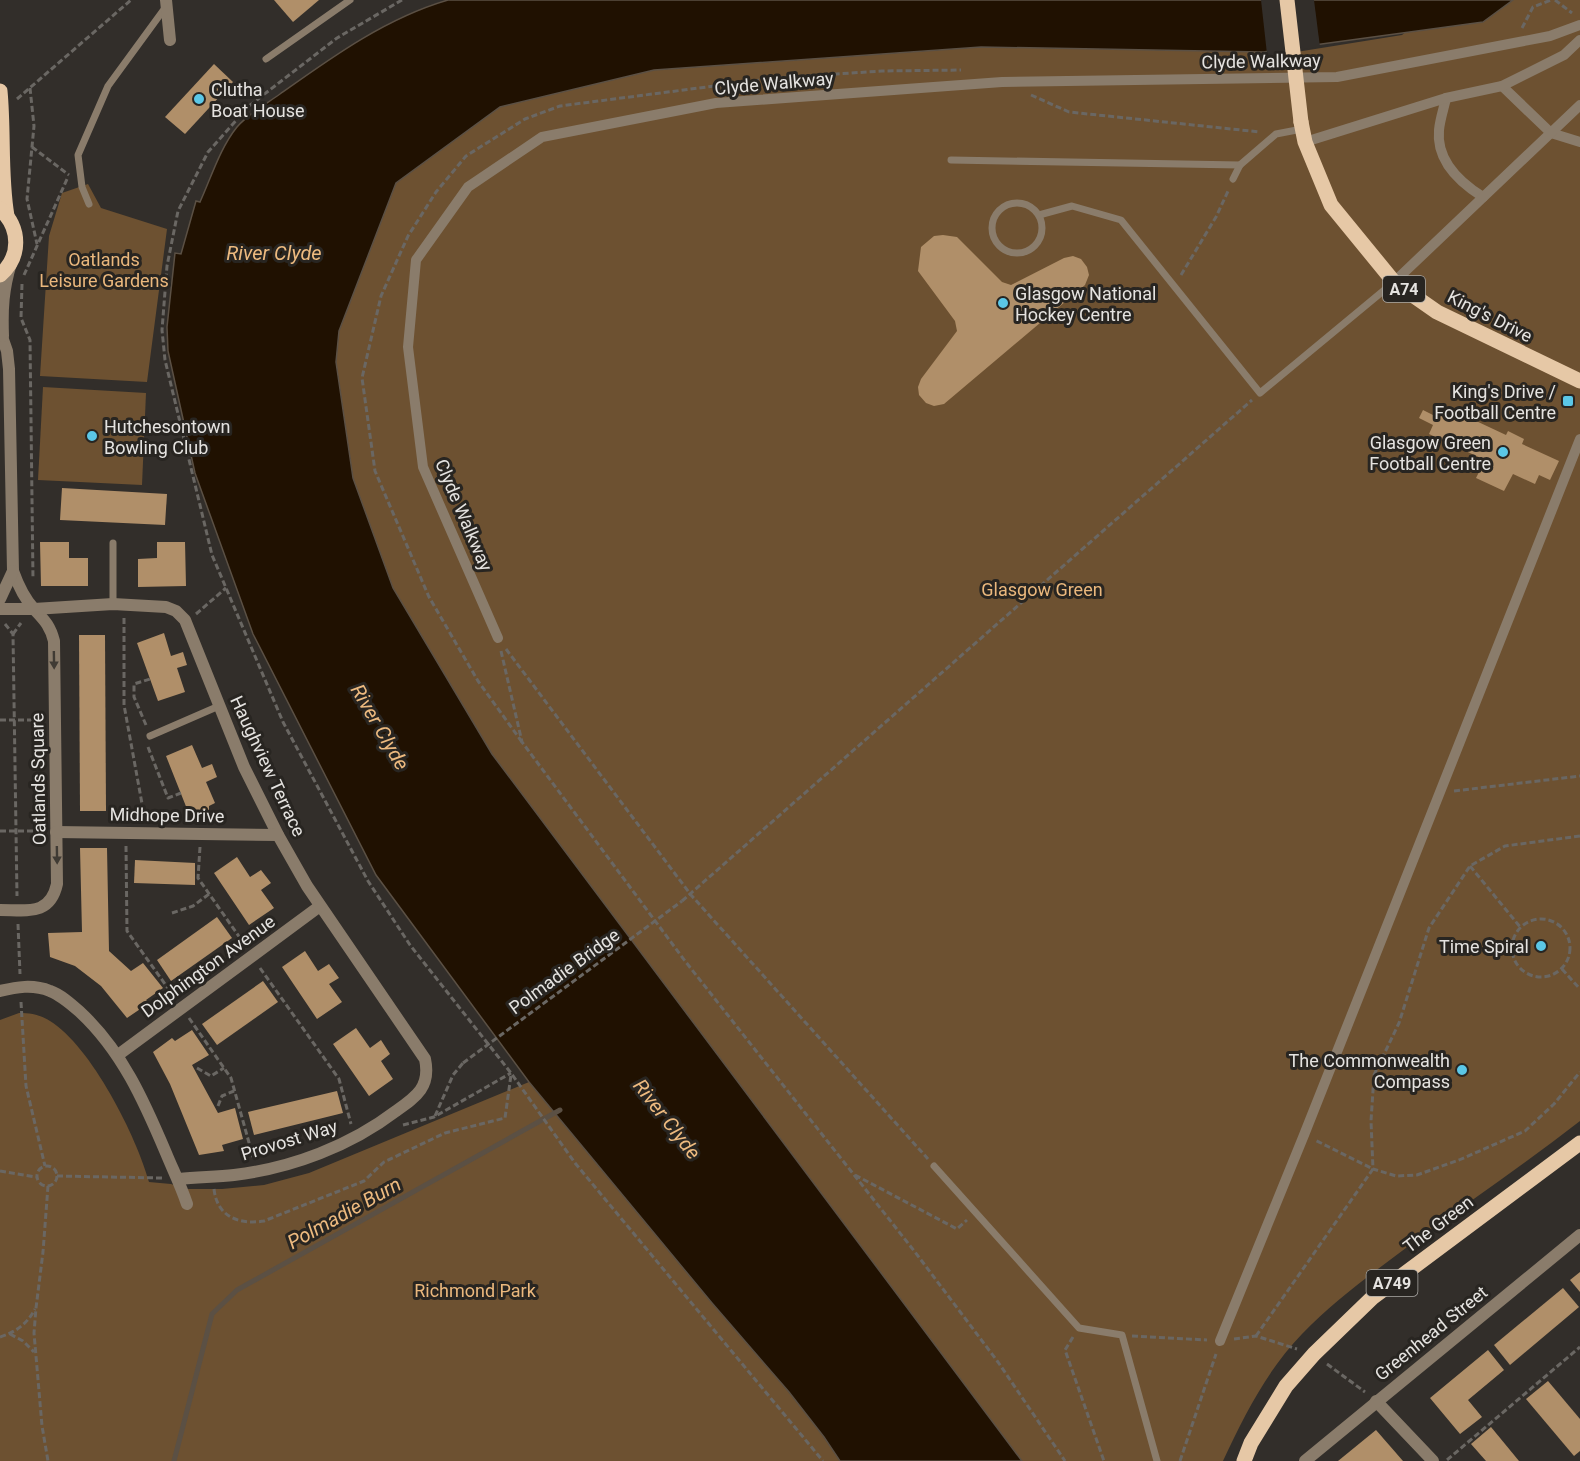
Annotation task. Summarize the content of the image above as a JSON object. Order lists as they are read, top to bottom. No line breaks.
{"streets":{"main road":["A74","King's Drive","The Green","A749"],"street":["Clyde Walkway","Haughview Terrace","Oatlands Square","Midhope Drive","Dolphington Avenue","Provost Way","Greenhead Street"],"path":["Polmadie Bridge"]},"crossings":[["Haughview Terrace","Midhope Drive"],["Haughview Terrace","Dolphington Avenue"],["Haughview Terrace","Provost Way"],["Oatlands Square","Midhope Drive"]],"one_way":["Oatlands Square"],"water":["River Clyde","Polmadie Burn"],"parks":["Oatlands Leisure Gardens","Glasgow Green","Richmond Park"],"places":{"other":["Clutha Boat House","Glasgow National Hockey Centre","Hutchesontown Bowling Club","Glasgow Green Football Centre","Time Spiral","The Commonwealth Compass"],"transit":["King's Drive / Football Centre"]}}
